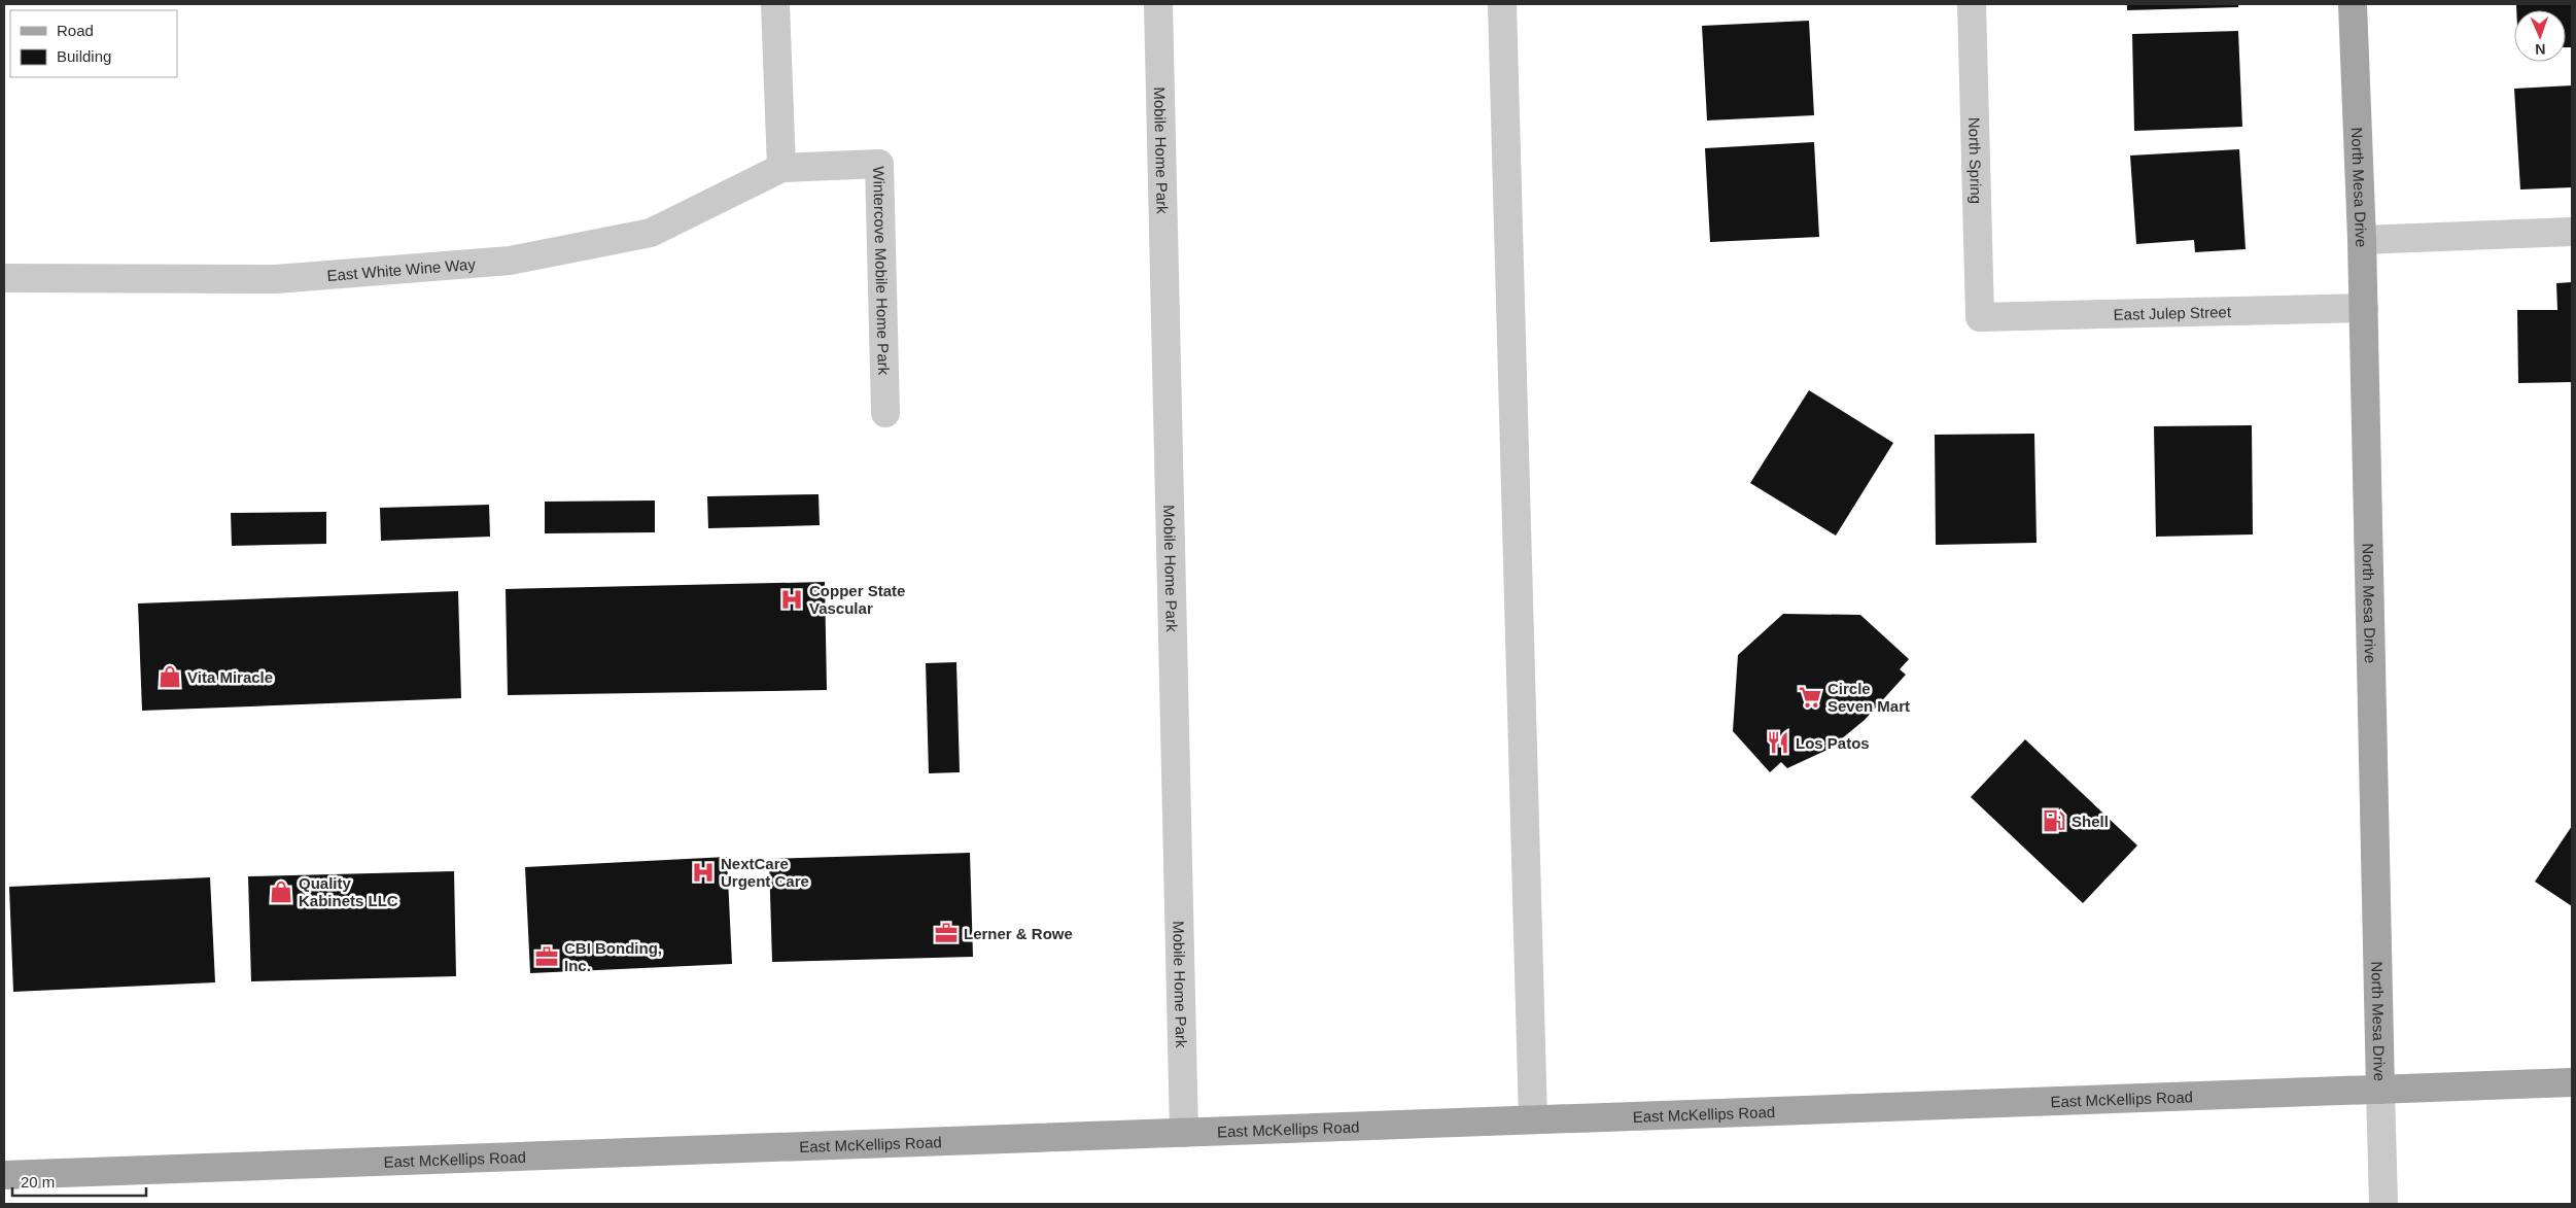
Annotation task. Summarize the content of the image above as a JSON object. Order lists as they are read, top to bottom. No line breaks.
{"streets":{"main road":["North Mesa Drive","East McKellips Road"],"street":["Mobile Home Park","North Spring","East White Wine Way","Wintercove Mobile Home Park","East Julep Street"]},"crossings":[["Mobile Home Park","East McKellips Road"],["North Spring","East Julep Street"],["North Mesa Drive","East Julep Street"],["North Mesa Drive","East McKellips Road"],["East White Wine Way","Wintercove Mobile Home Park"]],"places":{"hospital":["Copper State Vascular","NextCare Urgent Care"],"shop":["Vita Miracle","Quality Kabinets LLC"],"supermarket":["Circle Seven Mart"],"restaurant":["Los Patos"],"fuel station":["Shell"],"office":["Lerner & Rowe","CBI Bonding, Inc."]},"legend":["Road","Building"],"scale_bar":"20 m","north":"bottom"}
